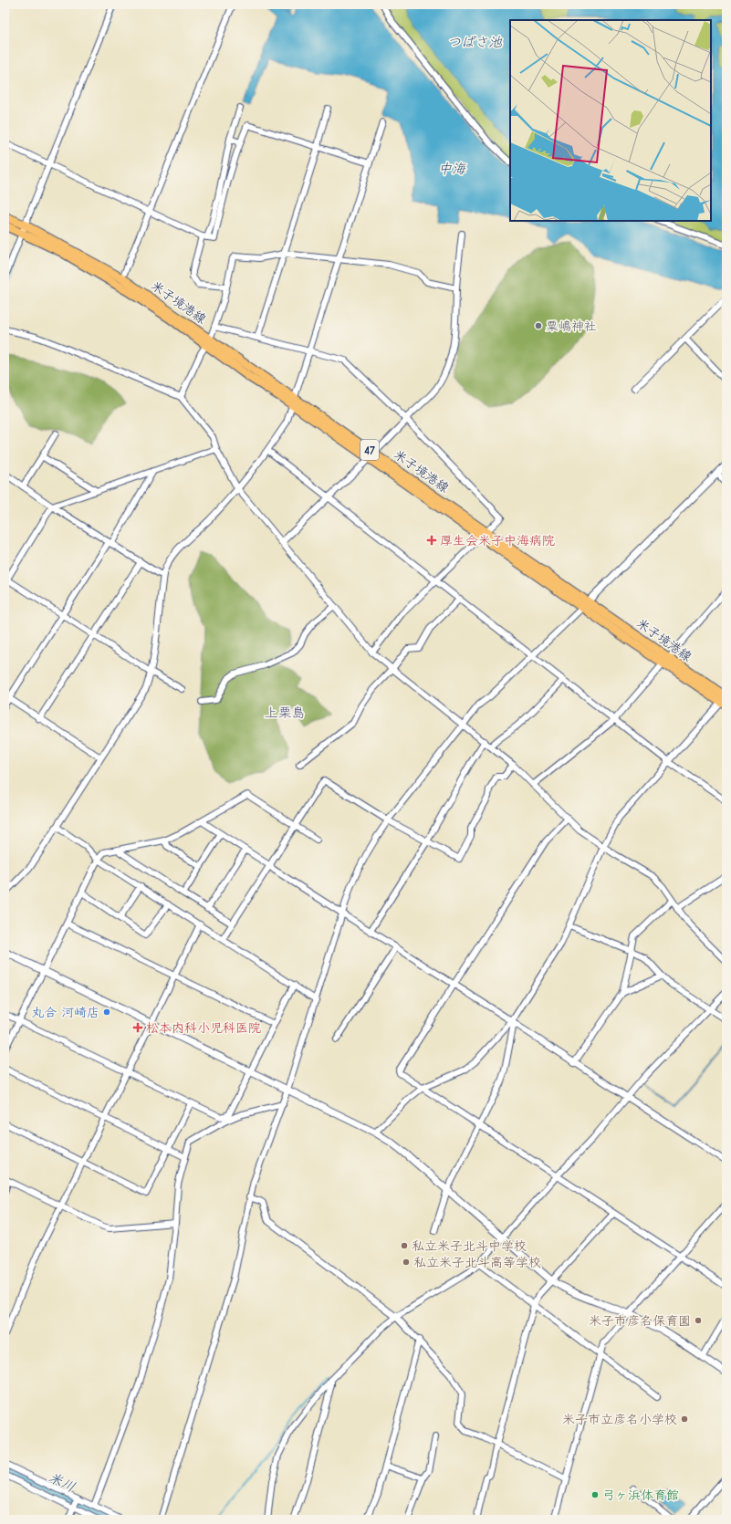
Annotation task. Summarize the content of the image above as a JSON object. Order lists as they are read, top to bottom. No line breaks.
{"streets":{"main road":["米子境港線","47"]},"districts":["上栗島"],"water":["つばさ池","中海","米川"],"places":{"other":["粟嶋神社","丸合 河崎店","私立米子北斗中学校","私立米子北斗高等学校","米子市彦名保育園","米子市立彦名小学校","弓ヶ浜体育館"],"health":["厚生会米子中海病院","松本内科小児科医院"]}}
